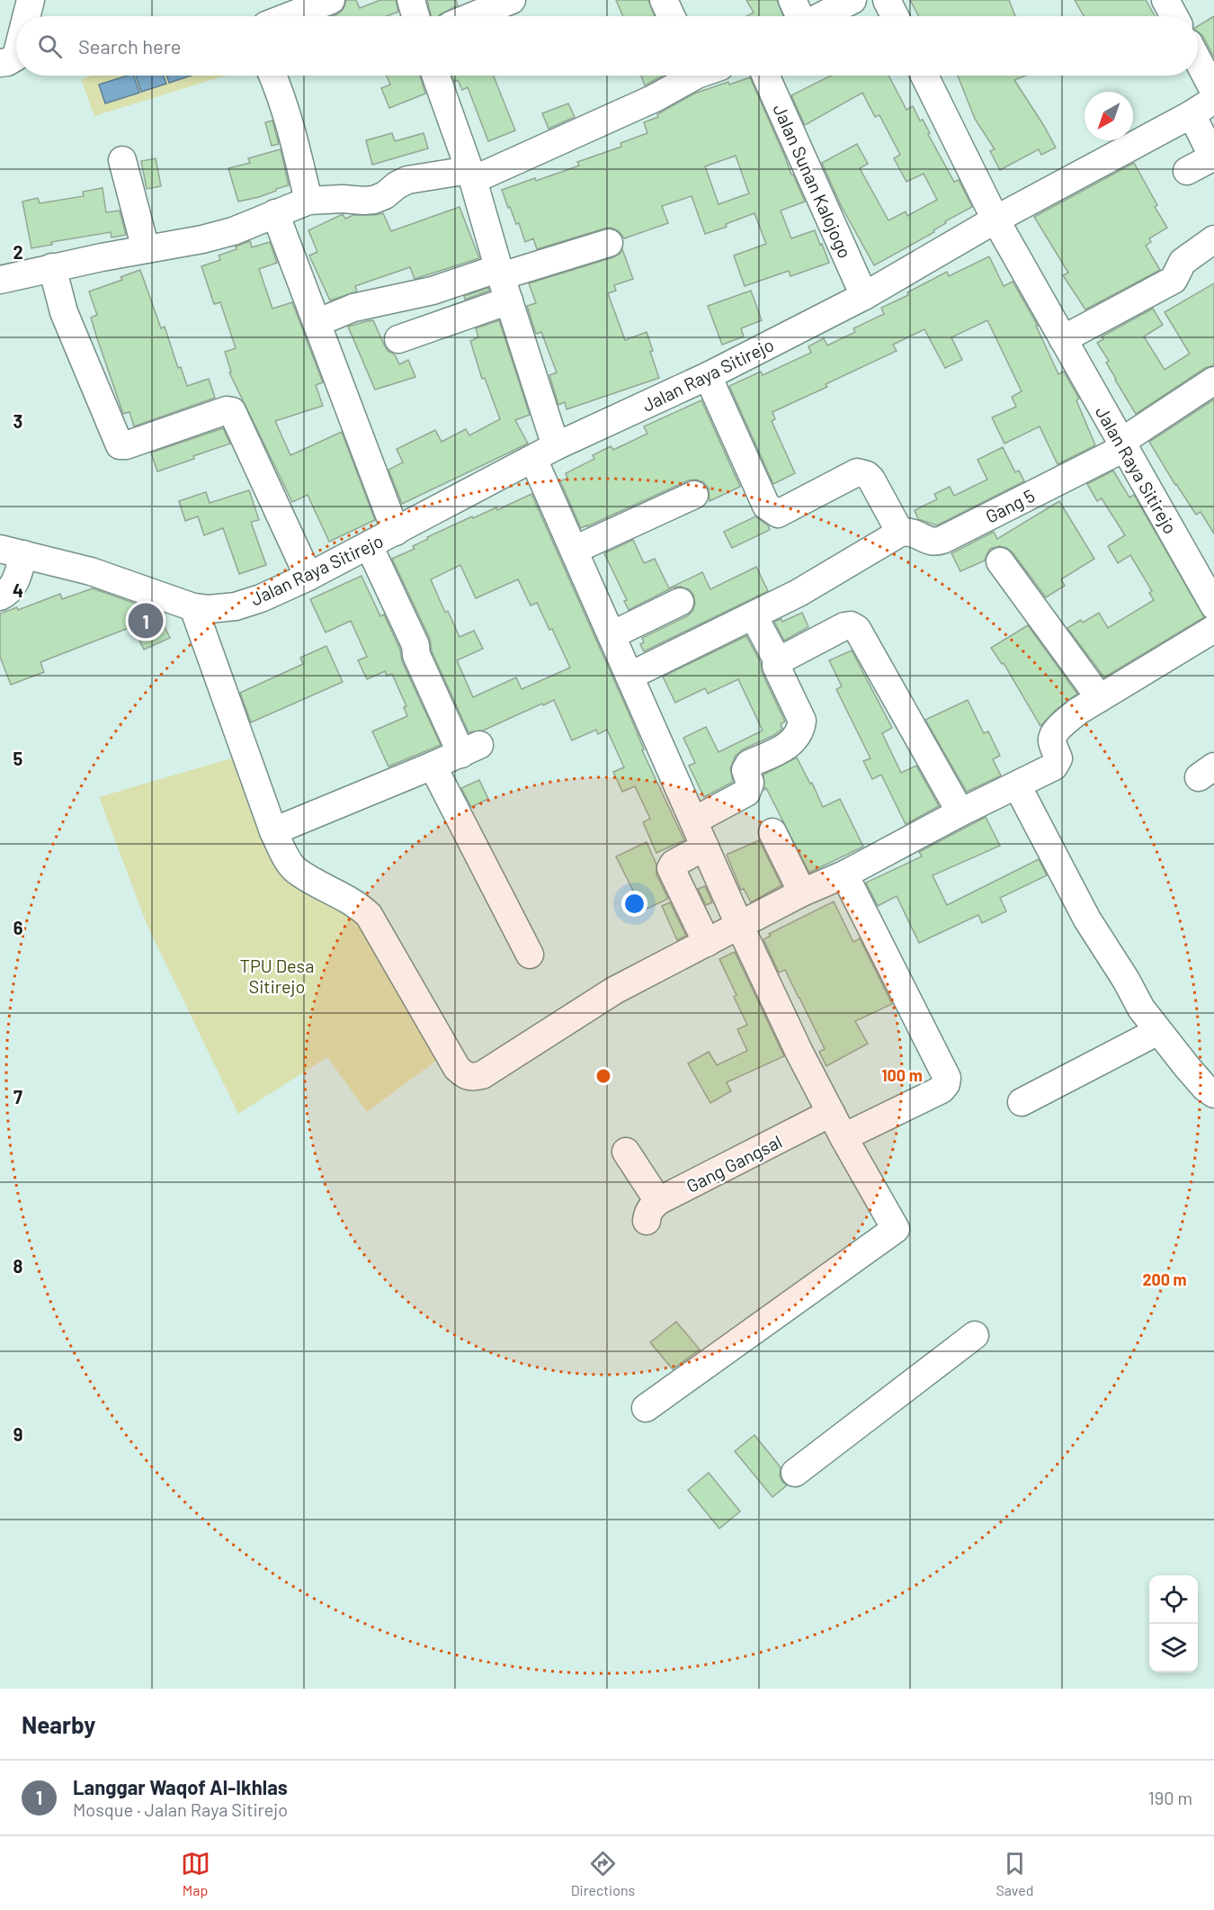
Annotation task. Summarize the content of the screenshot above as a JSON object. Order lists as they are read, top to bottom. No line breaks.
{"streets":{"street":["Jalan Sunan Kalojogo","Jalan Raya Sitirejo","Gang 5","Gang Gangsal"]},"crossings":[["Jalan Sunan Kalojogo","Jalan Raya Sitirejo"],["Jalan Raya Sitirejo","Gang 5"]],"parks":["TPU Desa Sitirejo"],"north":"bottom left","page":{"search":"Search here","pins":"1","heading":"Nearby","list":[{"mark":"1","name":"Langgar Waqof Al-Ikhlas","note":"Mosque · Jalan Raya Sitirejo","value":"190 m"}],"nav":["Map","Directions","Saved"]},"grid":{"rows":["2","3","4","5","6","7","8","9"]},"rings":["100 m","200 m"]}
